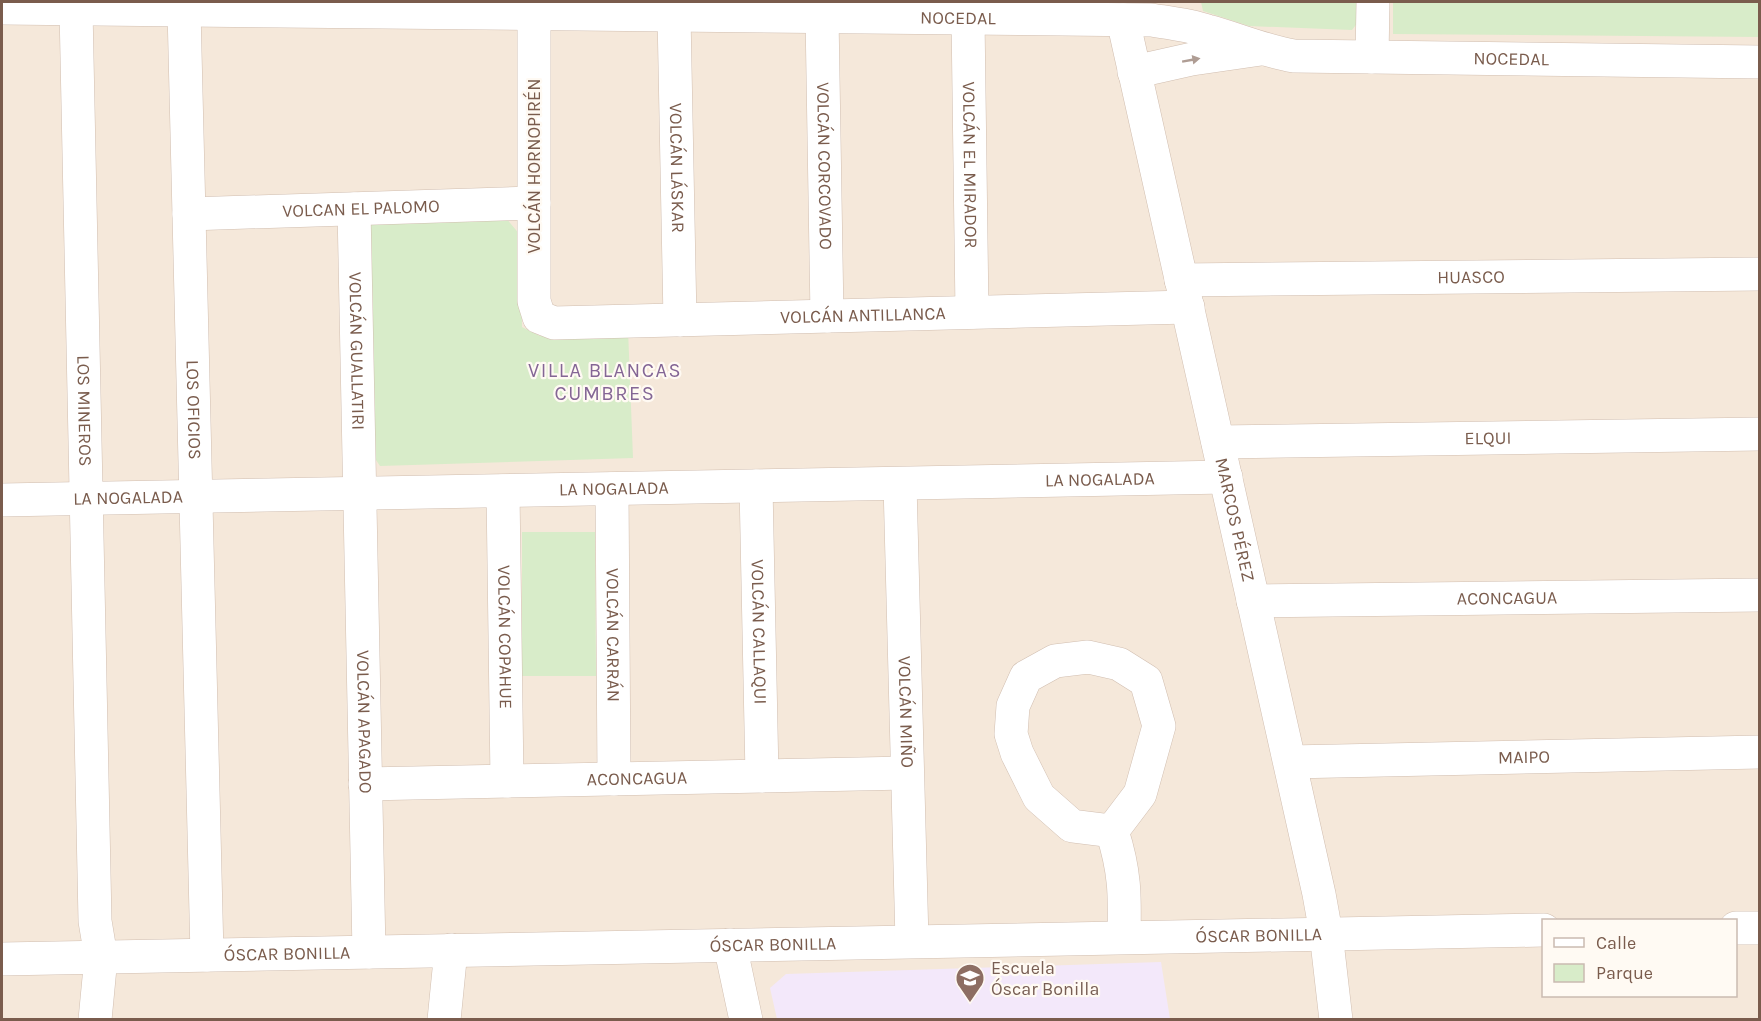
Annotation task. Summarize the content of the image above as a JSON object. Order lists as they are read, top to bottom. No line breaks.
{"streets":{"street":["NOCEDAL","VOLCÁN EL MIRADOR","VOLCÁN HORNOPIRÉN","VOLCÁN CORCOVADO","VOLCÁN LÁSKAR","VOLCAN EL PALOMO","HUASCO","VOLCÁN ANTILLANCA","VOLCÁN GUALLATIRI","LOS OFICIOS","LOS MINEROS","ELQUI","LA NOGALADA","MARCOS PÉREZ","ACONCAGUA","VOLCÁN CALLAQUI","VOLCÁN CARRÁN","VOLCÁN COPAHUE","VOLCÁN MIÑO","VOLCÁN APAGADO","MAIPO","ÓSCAR BONILLA"]},"crossings":[["NOCEDAL","VOLCÁN EL MIRADOR"],["NOCEDAL","VOLCÁN HORNOPIRÉN"],["NOCEDAL","VOLCÁN CORCOVADO"],["NOCEDAL","VOLCÁN LÁSKAR"],["NOCEDAL","LOS OFICIOS"],["NOCEDAL","LOS MINEROS"],["NOCEDAL","MARCOS PÉREZ"],["VOLCÁN EL MIRADOR","VOLCÁN ANTILLANCA"],["VOLCÁN HORNOPIRÉN","VOLCAN EL PALOMO"],["VOLCÁN HORNOPIRÉN","VOLCÁN ANTILLANCA"],["VOLCÁN CORCOVADO","VOLCÁN ANTILLANCA"],["VOLCÁN LÁSKAR","VOLCÁN ANTILLANCA"],["VOLCAN EL PALOMO","VOLCÁN GUALLATIRI"],["VOLCAN EL PALOMO","LOS OFICIOS"],["HUASCO","VOLCÁN ANTILLANCA"],["HUASCO","MARCOS PÉREZ"],["VOLCÁN ANTILLANCA","MARCOS PÉREZ"],["VOLCÁN GUALLATIRI","LA NOGALADA"],["VOLCÁN GUALLATIRI","VOLCÁN APAGADO"],["LOS OFICIOS","LA NOGALADA"],["LOS OFICIOS","ÓSCAR BONILLA"],["LOS MINEROS","LA NOGALADA"],["LOS MINEROS","ÓSCAR BONILLA"],["ELQUI","MARCOS PÉREZ"],["LA NOGALADA","MARCOS PÉREZ"],["LA NOGALADA","VOLCÁN CALLAQUI"],["LA NOGALADA","VOLCÁN CARRÁN"],["LA NOGALADA","VOLCÁN COPAHUE"],["LA NOGALADA","VOLCÁN MIÑO"],["LA NOGALADA","VOLCÁN APAGADO"],["MARCOS PÉREZ","ACONCAGUA"],["MARCOS PÉREZ","MAIPO"],["MARCOS PÉREZ","ÓSCAR BONILLA"],["ACONCAGUA","VOLCÁN CALLAQUI"],["ACONCAGUA","VOLCÁN CARRÁN"],["ACONCAGUA","VOLCÁN COPAHUE"],["ACONCAGUA","VOLCÁN MIÑO"],["ACONCAGUA","VOLCÁN APAGADO"],["VOLCÁN MIÑO","ÓSCAR BONILLA"],["VOLCÁN APAGADO","ÓSCAR BONILLA"]],"districts":["VILLA BLANCAS CUMBRES"],"places":{"school or university":["Escuela Óscar Bonilla"]},"legend":["Calle","Parque"]}
